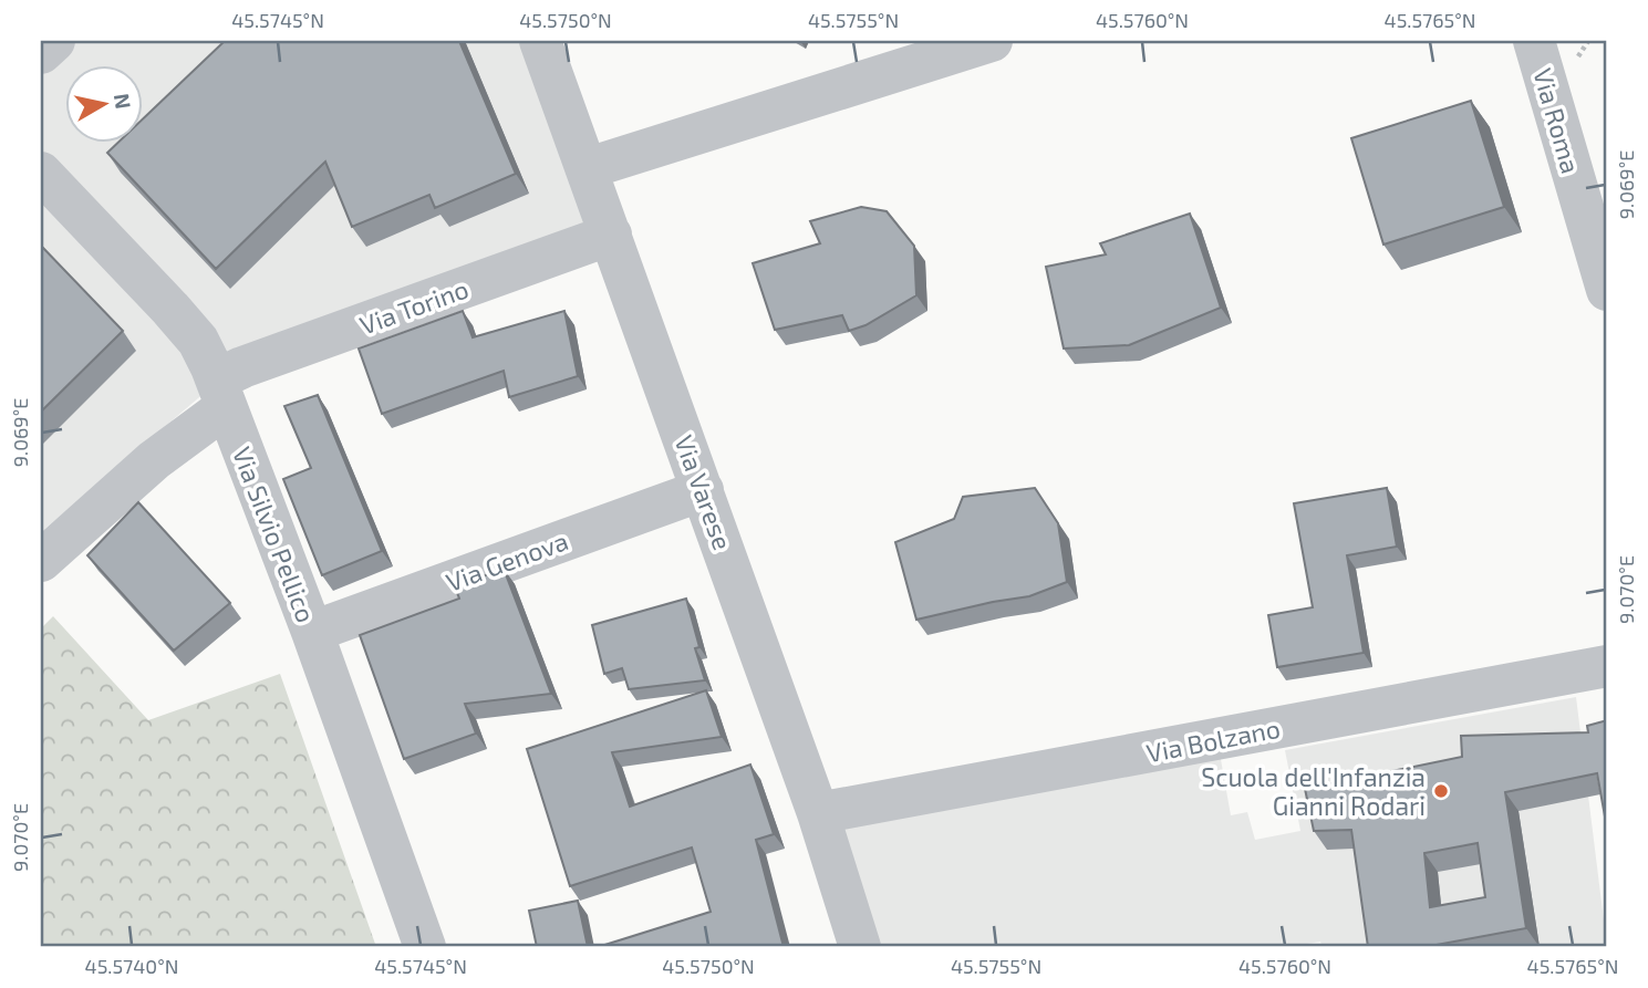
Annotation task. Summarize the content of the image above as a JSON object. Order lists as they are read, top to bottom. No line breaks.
{"streets":{"street":["Via Roma","Via Torino","Via Varese","Via Silvio Pellico","Via Genova","Via Bolzano"]},"crossings":[["Via Torino","Via Varese"],["Via Torino","Via Silvio Pellico"],["Via Varese","Via Genova"],["Via Varese","Via Bolzano"],["Via Silvio Pellico","Via Genova"]],"places":["Scuola dell'Infanzia Gianni Rodari"],"north":"right","coordinates":["45.5745°N","45.5750°N","45.5755°N","45.5760°N","45.5765°N","9.069°E","9.070°E","45.5740°N"]}
